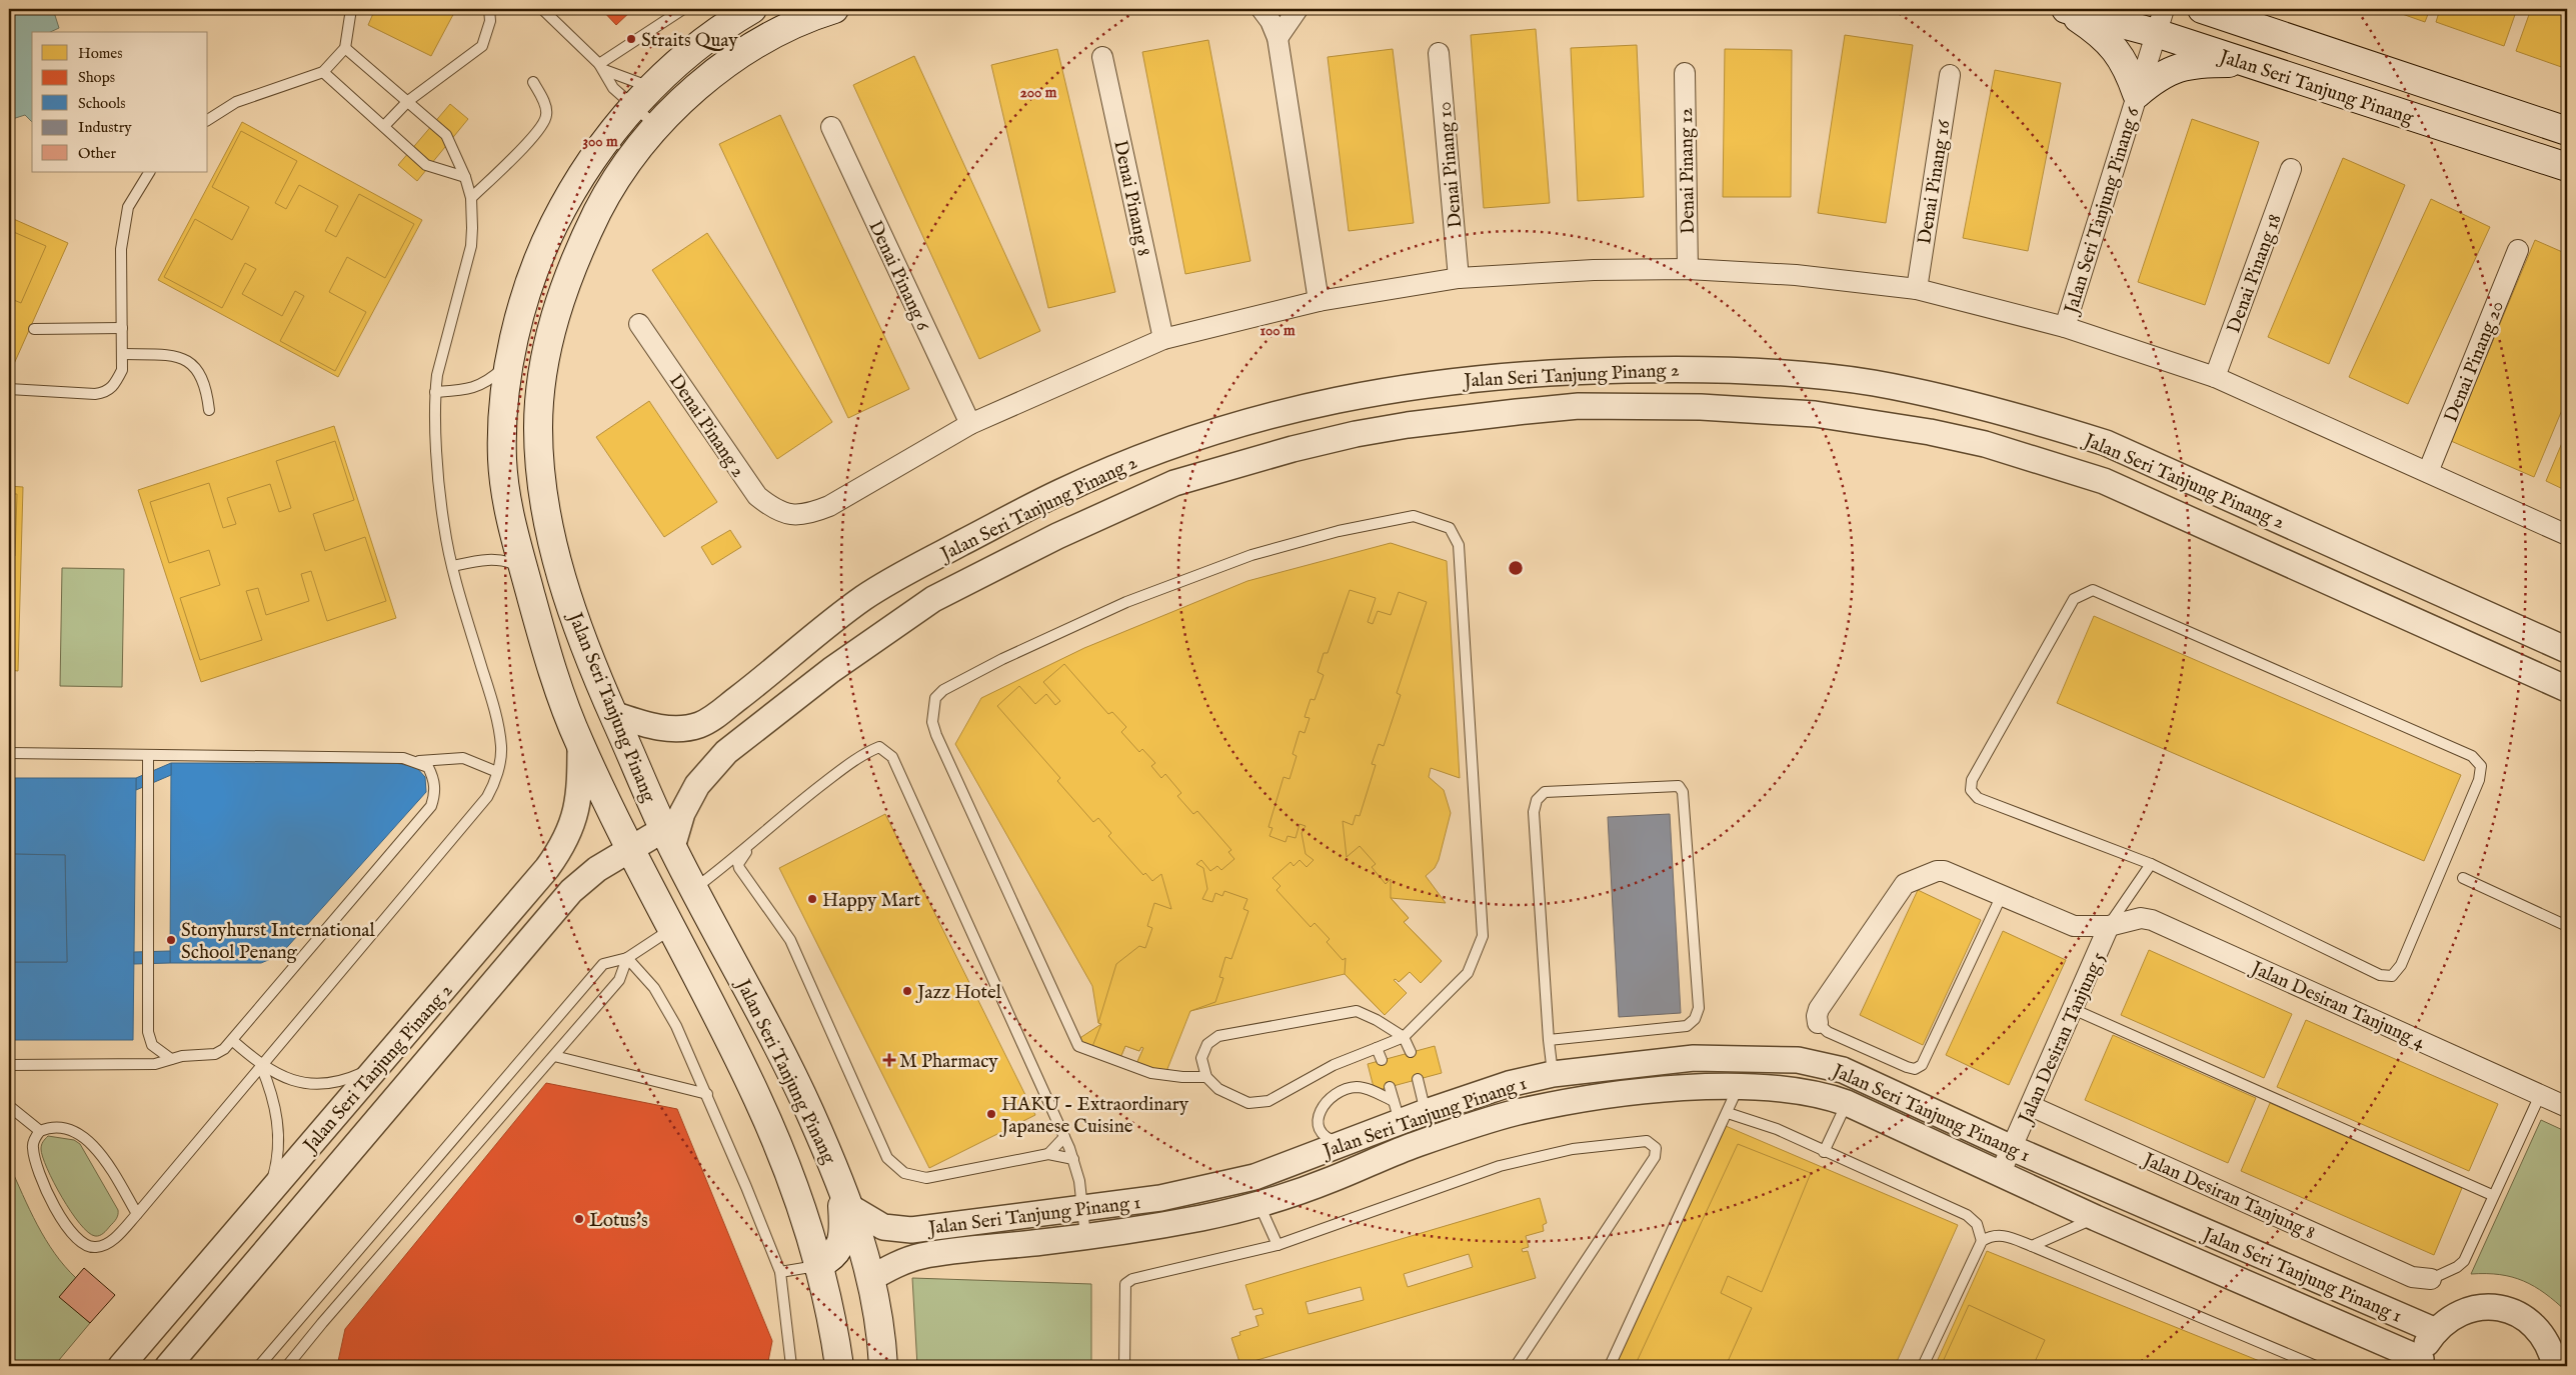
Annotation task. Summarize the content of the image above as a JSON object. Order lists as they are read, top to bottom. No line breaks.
{"streets":{"main road":["Jalan Seri Tanjung Pinang"],"street":["Denai Pinang 10","Denai Pinang 12","Denai Pinang 16","Denai Pinang 8","Jalan Seri Tanjung Pinang 6","Denai Pinang 18","Denai Pinang 6","Denai Pinang 20","Jalan Seri Tanjung Pinang 2","Denai Pinang 2","Jalan Desiran Tanjung 4","Jalan Desiran Tanjung 5","Jalan Seri Tanjung Pinang 1","Jalan Desiran Tanjung 8"]},"crossings":[["Jalan Seri Tanjung Pinang","Jalan Seri Tanjung Pinang 6"],["Jalan Seri Tanjung Pinang","Jalan Seri Tanjung Pinang 2"],["Jalan Seri Tanjung Pinang","Jalan Seri Tanjung Pinang 1"],["Denai Pinang 6","Denai Pinang 2"],["Jalan Desiran Tanjung 4","Jalan Desiran Tanjung 5"],["Jalan Desiran Tanjung 5","Jalan Seri Tanjung Pinang 1"],["Jalan Desiran Tanjung 5","Jalan Desiran Tanjung 8"]],"places":{"other":["Straits Quay","Happy Mart","Stonyhurst International School Penang","Jazz Hotel","HAKU - Extraordinary Japanese Cuisine","Lotus's"],"health":["M Pharmacy"]},"legend":["Homes","Shops","Schools","Industry","Other"],"rings":["200 m","300 m","100 m"]}
